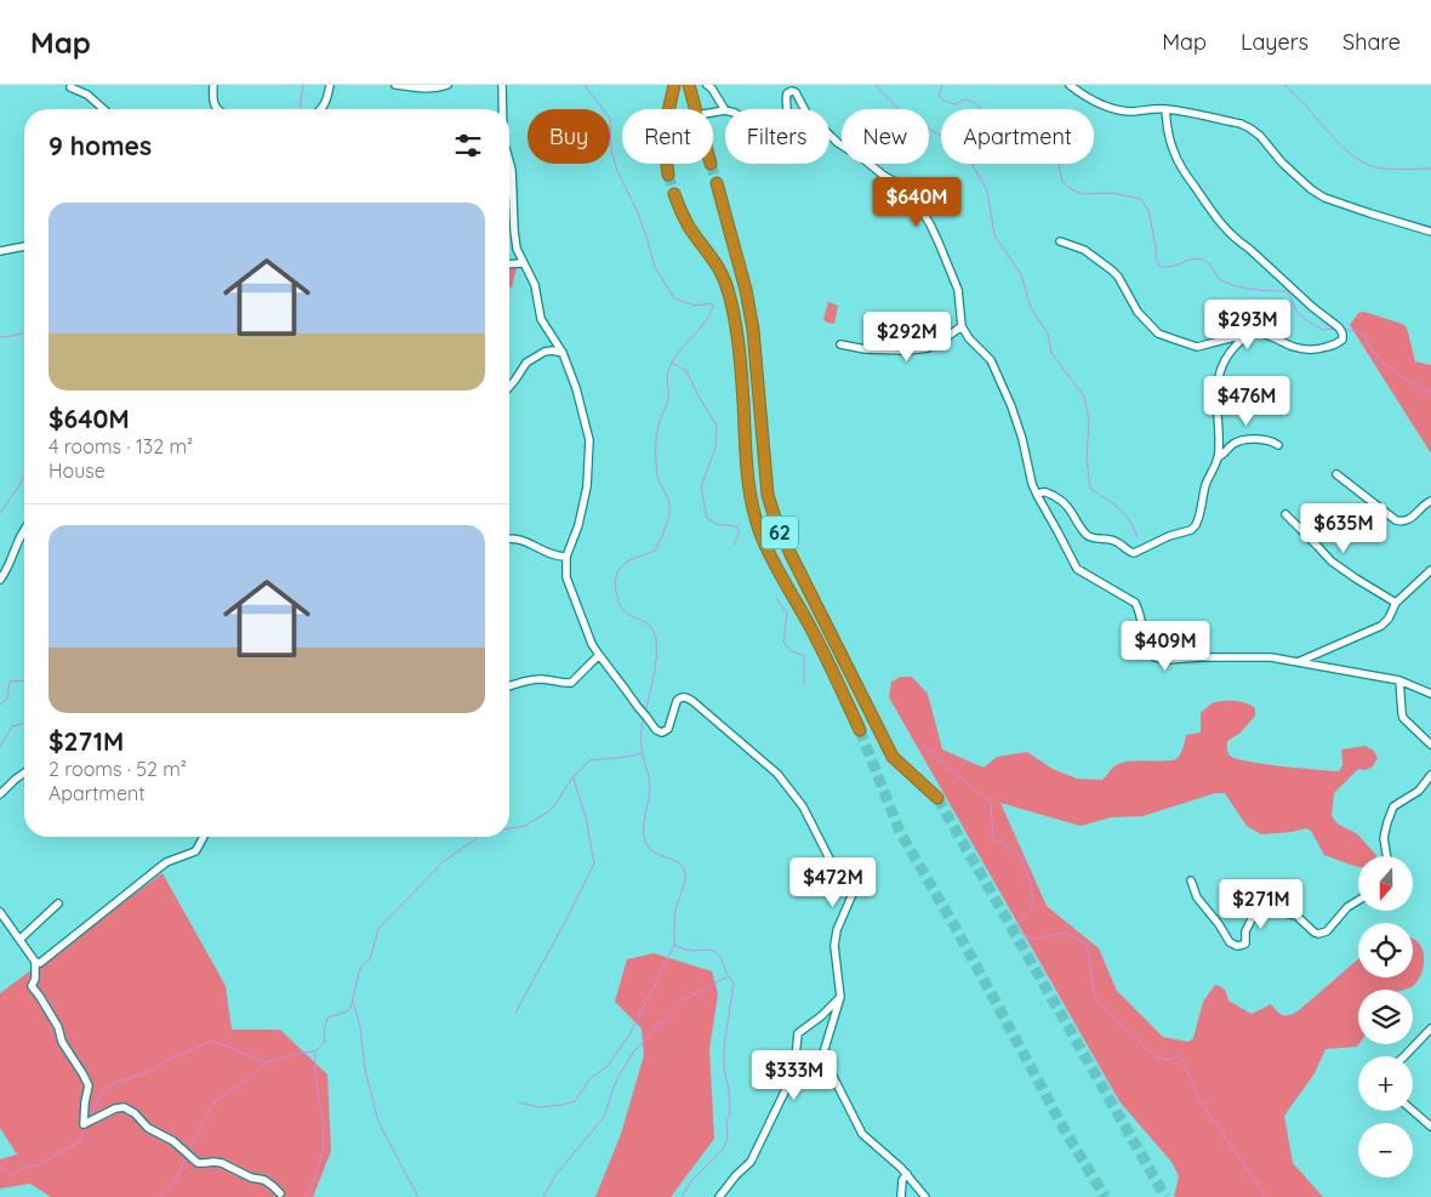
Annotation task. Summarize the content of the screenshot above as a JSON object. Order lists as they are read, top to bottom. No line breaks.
{"streets":{"highway":["62"]},"north":"bottom","page":{"header":"Map","nav":["Map","Layers","Share"],"chip":["Buy","Rent","Filters","New","Apartment"],"heading":"9 homes","price":["$640M","$293M","$292M","$476M","$635M","$409M","$472M","$271M","$333M"],"list":[{"name":"$640M","note":"4 rooms · 132 m² · House"},{"name":"$271M","note":"2 rooms · 52 m² · Apartment"}],"map_buttons":["+","−"]}}
